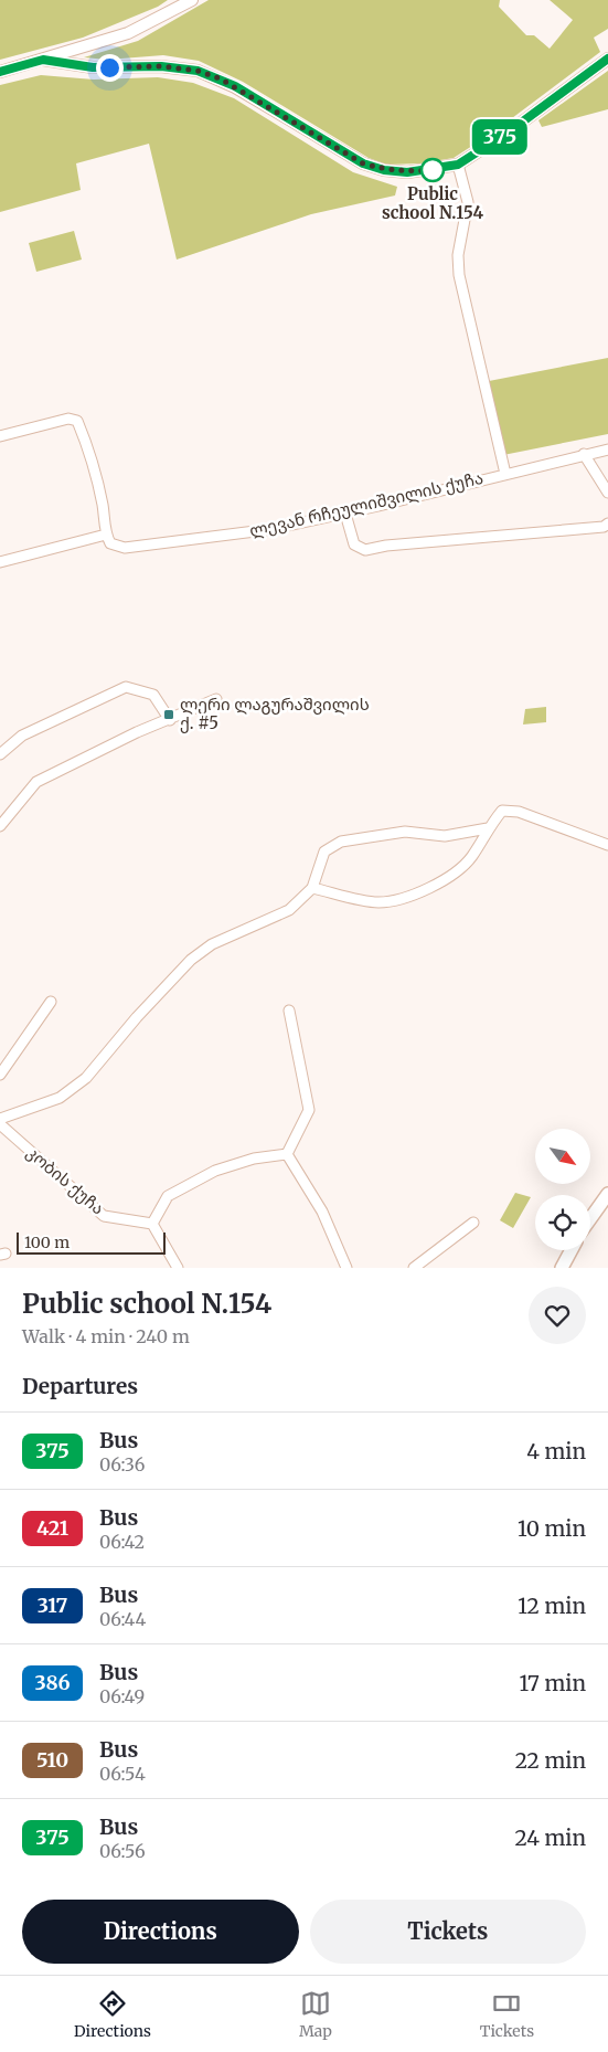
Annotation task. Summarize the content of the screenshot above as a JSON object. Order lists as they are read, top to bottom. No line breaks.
{"streets":{"street":["ლევან რჩეულიშვილის ქუჩა","კობის ქუჩა"]},"places":{"other":["Public school N.154"],"transit":["ლერი ლაგურაშვილის ქ. #5"]},"lines":["bus line 375"],"scale_bar":"100 m","north":"bottom right","page":{"on_map":"375","scale":"100 m","heading":[["Public school N.154","Walk · 4 min · 240 m"],"Departures"],"list":[{"mark":"375","name":"Bus","note":"06:36","value":"4 min"},{"mark":"421","name":"Bus","note":"06:42","value":"10 min"},{"mark":"317","name":"Bus","note":"06:44","value":"12 min"},{"mark":"386","name":"Bus","note":"06:49","value":"17 min"},{"mark":"510","name":"Bus","note":"06:54","value":"22 min"},{"mark":"375","name":"Bus","note":"06:56","value":"24 min"}],"buttons":["Directions","Tickets"],"tabs":["Directions","Map","Tickets"]}}
